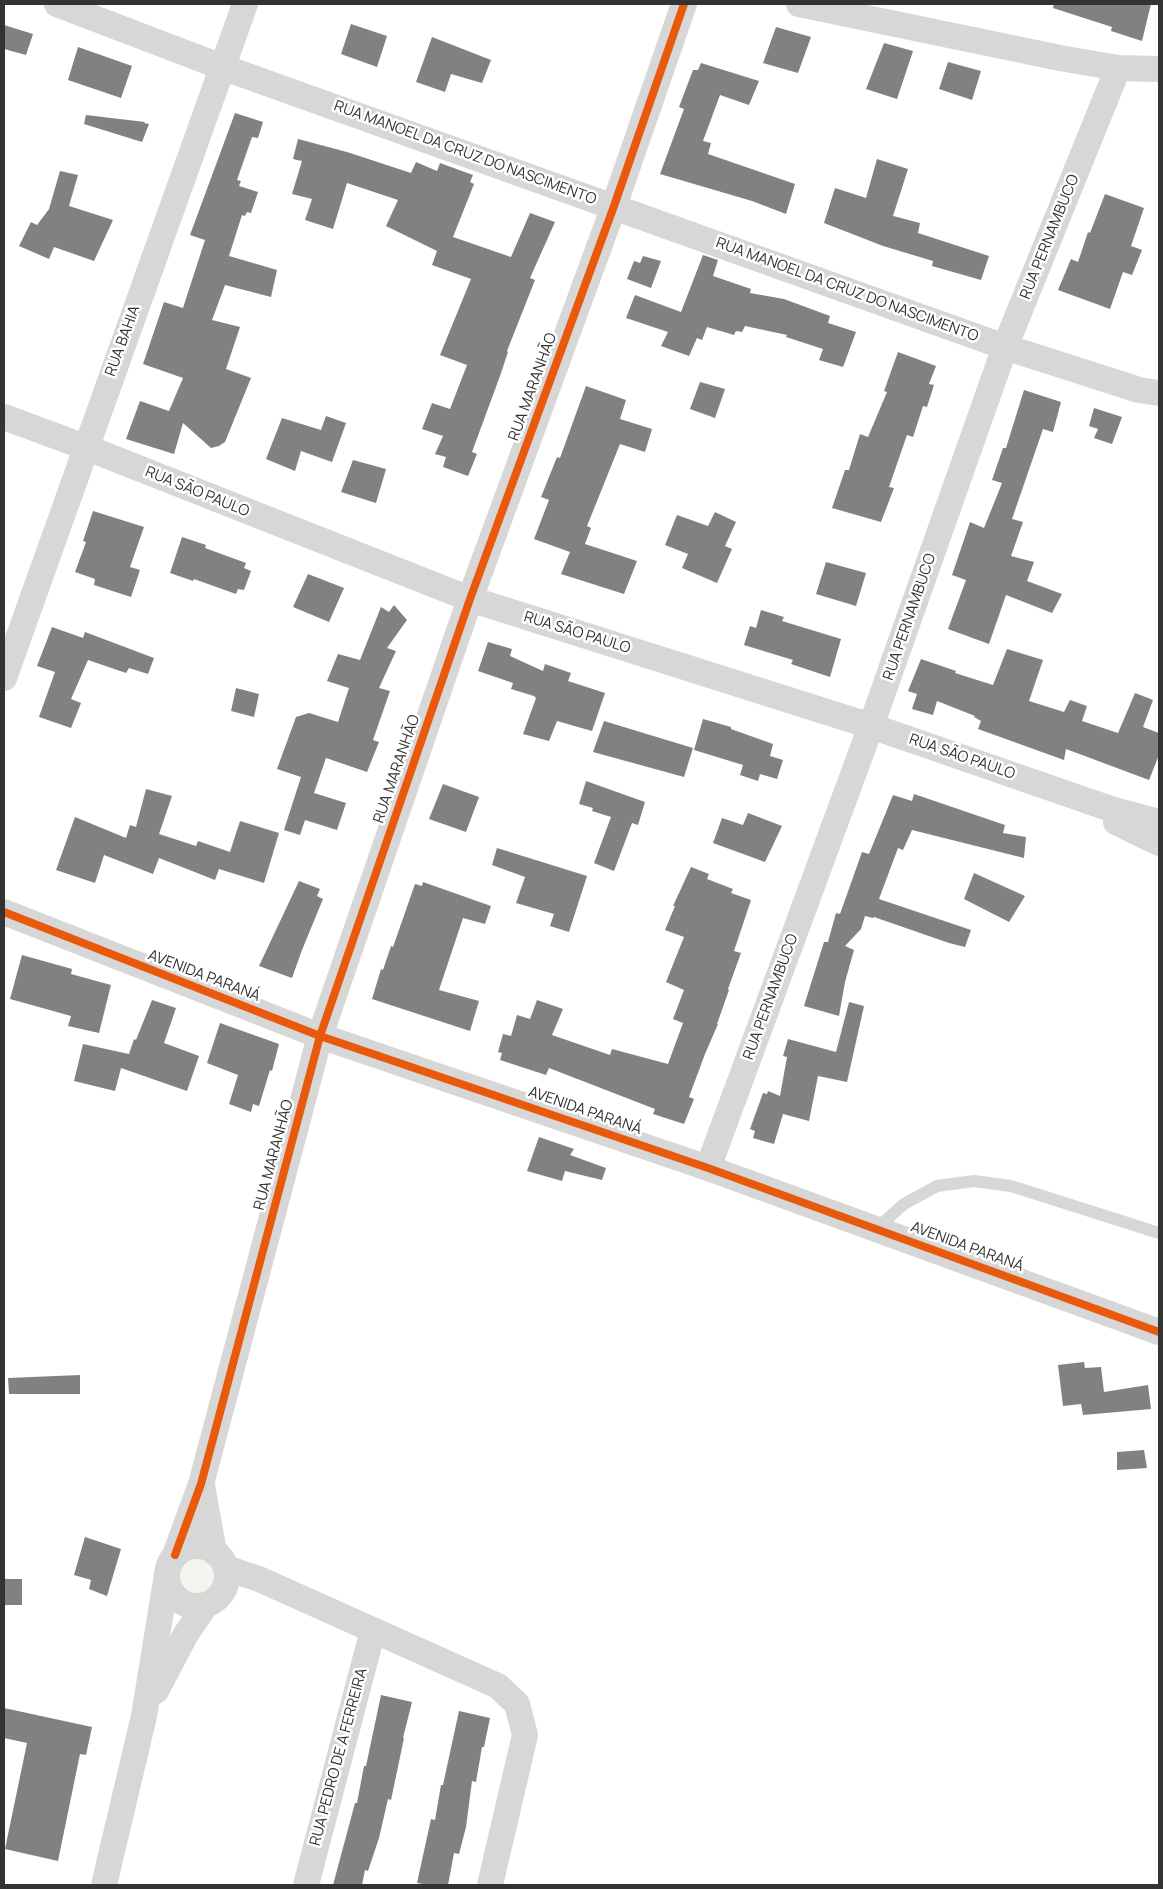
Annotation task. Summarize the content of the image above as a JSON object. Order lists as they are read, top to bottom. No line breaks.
{"streets":{"street":["RUA MANOEL DA CRUZ DO NASCIMENTO","RUA PERNAMBUCO","RUA BAHIA","RUA MARANHÃO","RUA SÃO PAULO","AVENIDA PARANÁ","RUA PEDRO DE A FERREIRA"]},"crossings":[["RUA MANOEL DA CRUZ DO NASCIMENTO","RUA PERNAMBUCO"],["RUA MANOEL DA CRUZ DO NASCIMENTO","RUA BAHIA"],["RUA MANOEL DA CRUZ DO NASCIMENTO","RUA MARANHÃO"],["RUA PERNAMBUCO","RUA SÃO PAULO"],["RUA PERNAMBUCO","AVENIDA PARANÁ"],["RUA BAHIA","RUA SÃO PAULO"],["RUA MARANHÃO","RUA SÃO PAULO"],["RUA MARANHÃO","AVENIDA PARANÁ"]]}
